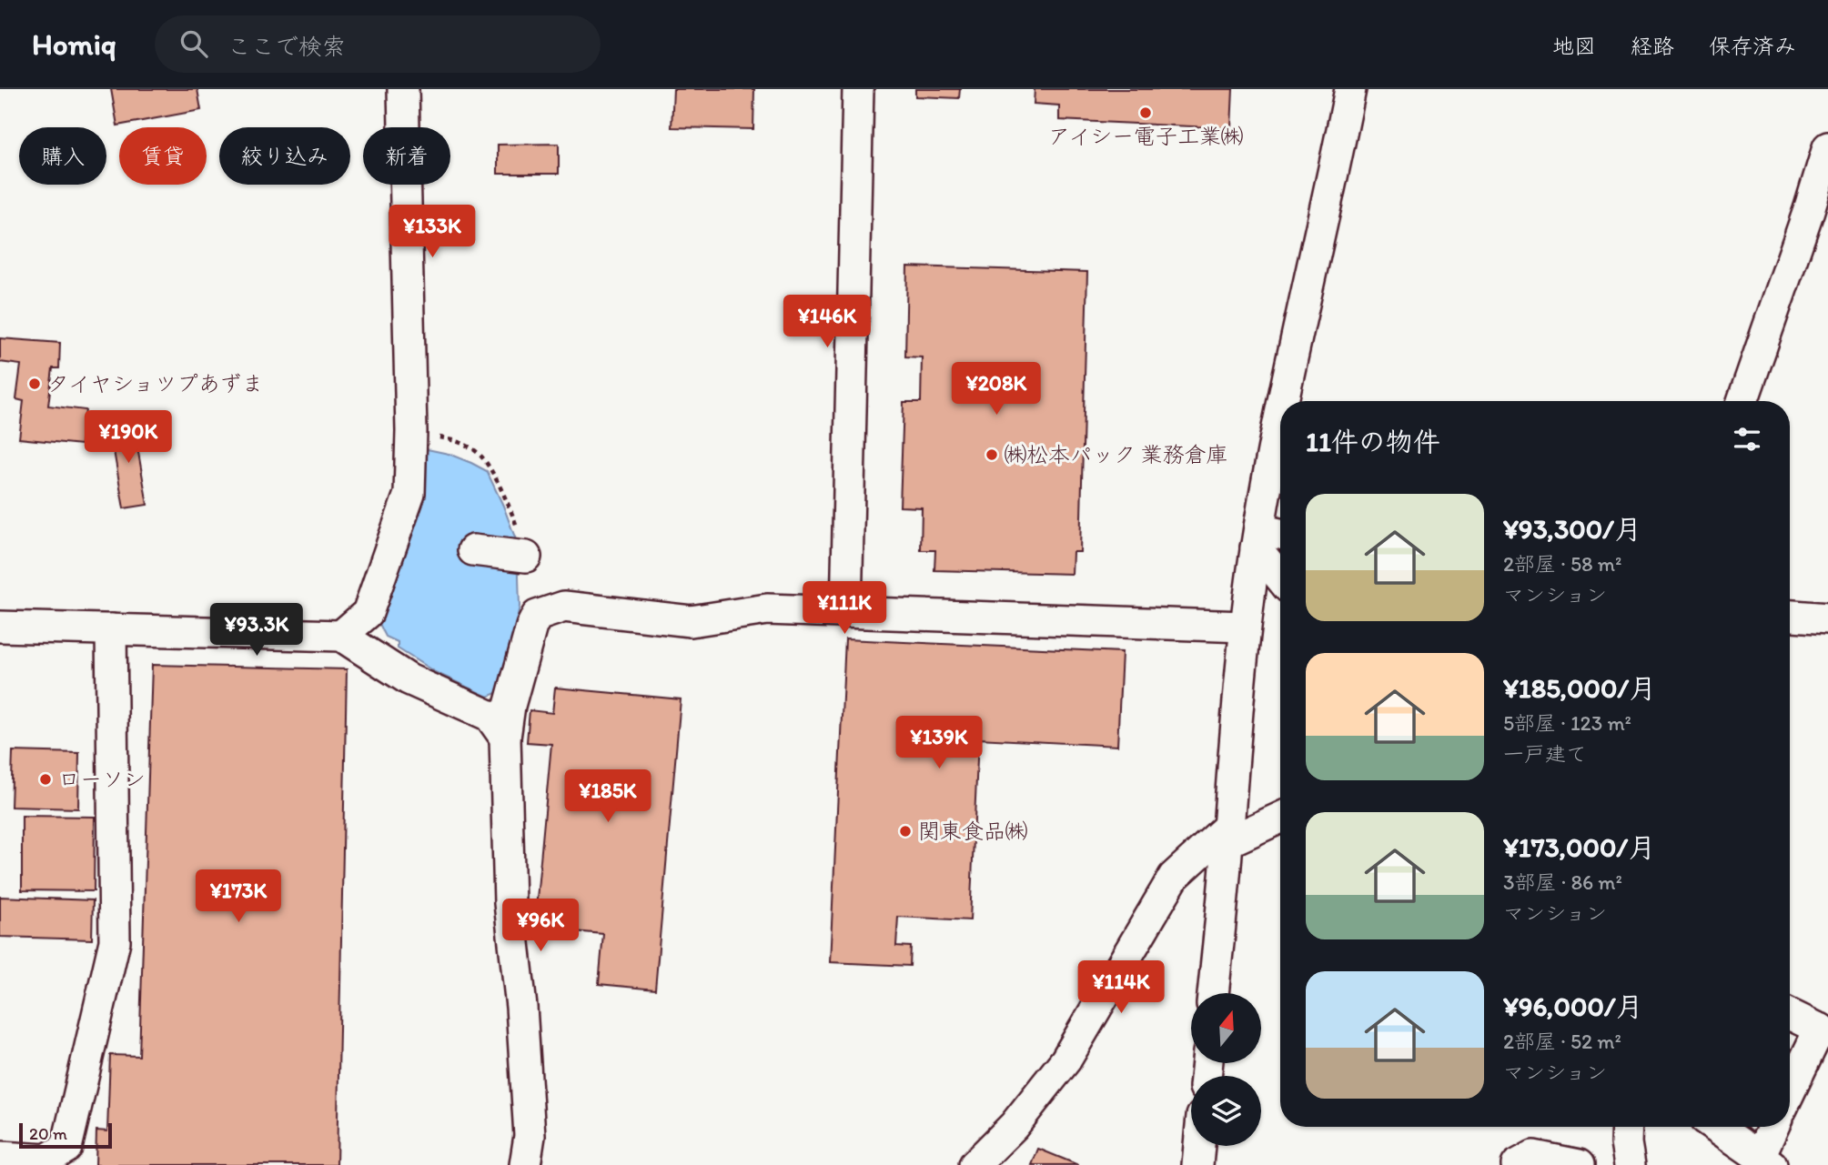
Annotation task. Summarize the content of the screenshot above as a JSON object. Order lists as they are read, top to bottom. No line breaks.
{"places":["アイシー電子工業㈱","タイヤショツプあずま","㈱松本パック 業務倉庫","ローソン","関東食品㈱"],"scale_bar":"20 m","north":"top","page":{"header":"Homiq","search":"ここで検索","nav":["地図","経路","保存済み"],"chip":["購入","賃貸","絞り込み","新着"],"price":["¥133K","¥146K","¥208K","¥190K","¥111K","¥93.3K","¥139K","¥185K","¥173K","¥96K","¥114K"],"heading":"11件の物件","list":[{"name":"¥93,300/月","note":"2部屋 · 58 m² · マンション"},{"name":"¥185,000/月","note":"5部屋 · 123 m² · 一戸建て"},{"name":"¥173,000/月","note":"3部屋 · 86 m² · マンション"},{"name":"¥96,000/月","note":"2部屋 · 52 m² · マンション"}],"scale":"20 m"}}
